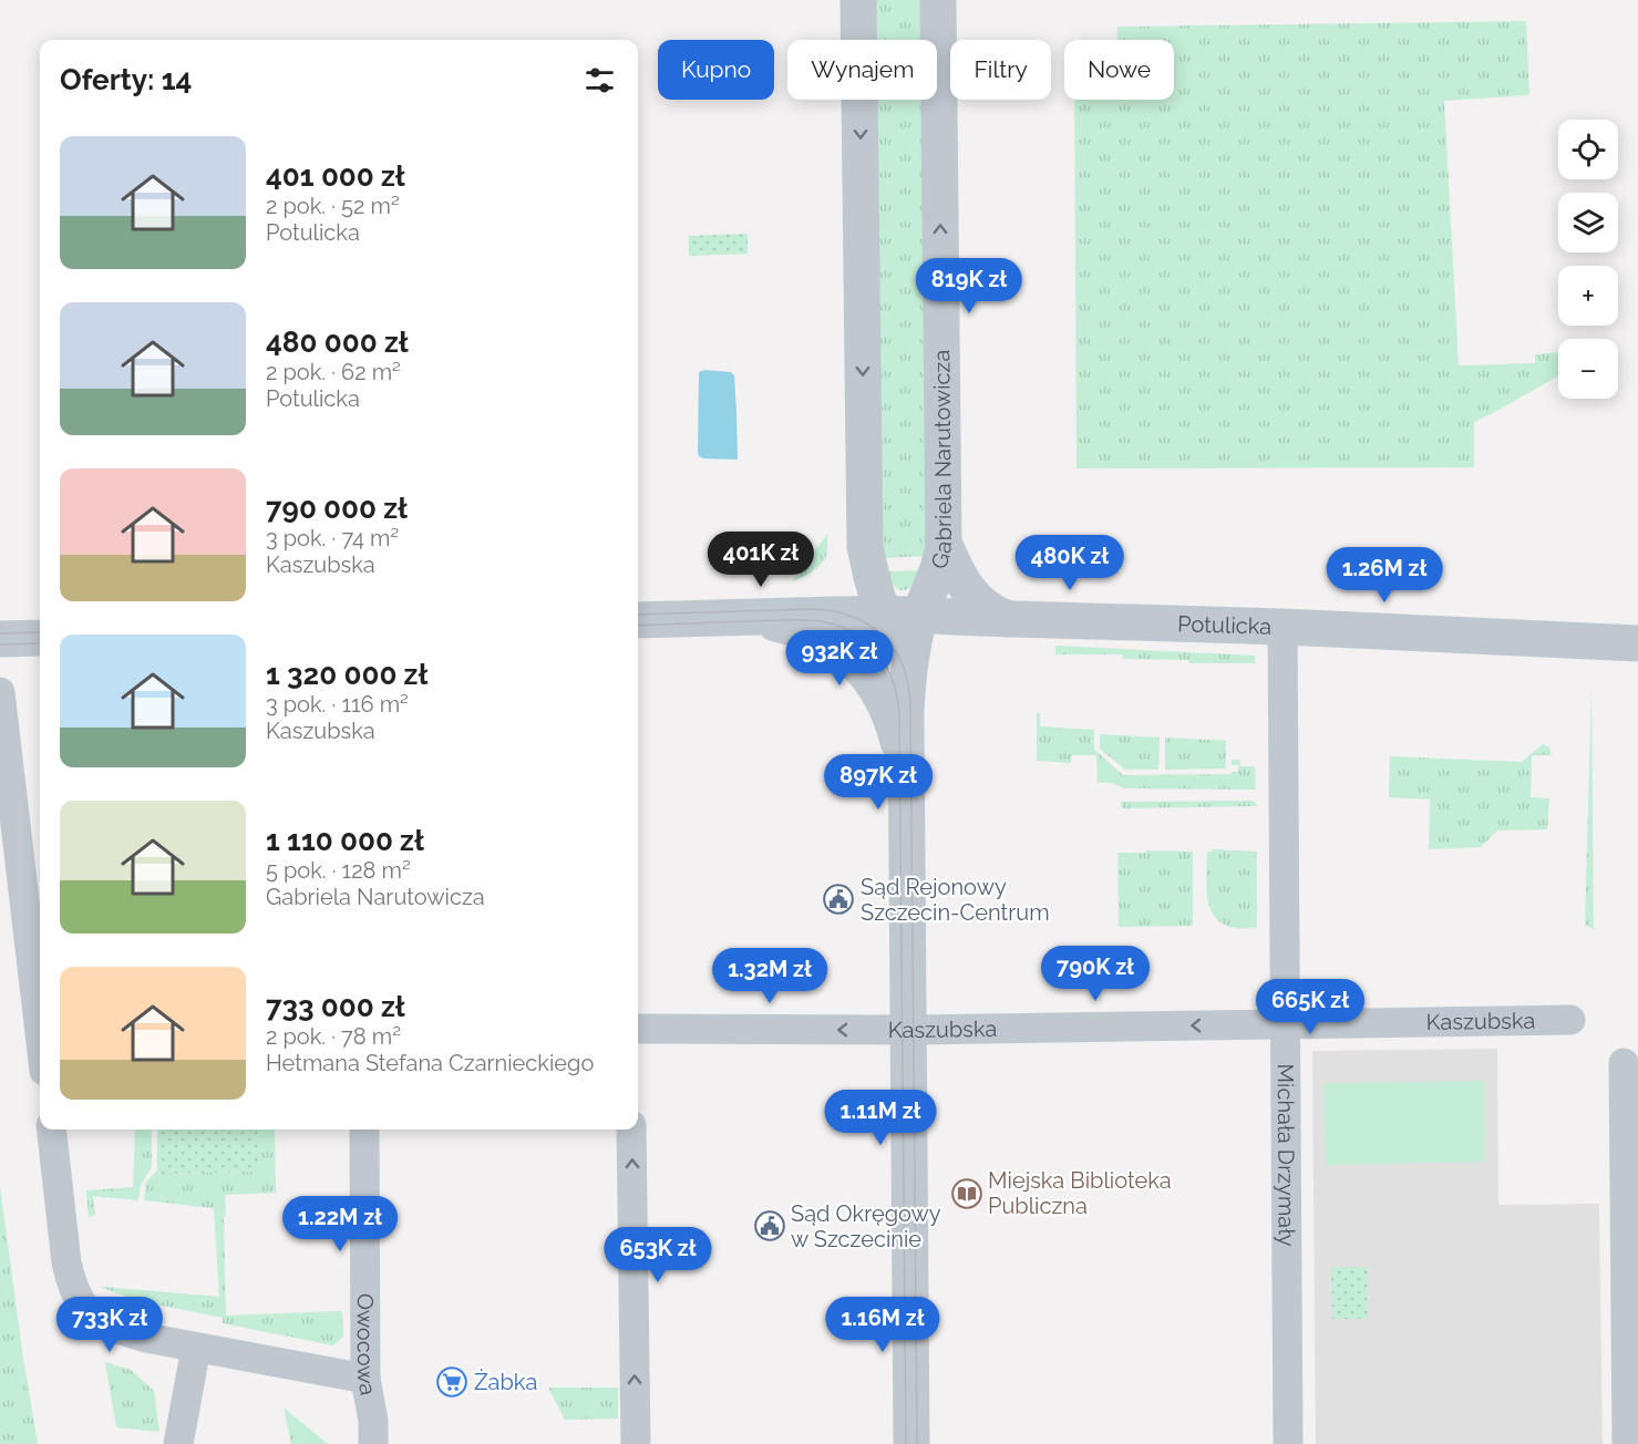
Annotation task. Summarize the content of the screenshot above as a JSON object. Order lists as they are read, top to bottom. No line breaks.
{"streets":{"street":["Gabriela Narutowicza","Potulicka","Kaszubska","Michała Drzymały","Owocowa"]},"crossings":[["Gabriela Narutowicza","Potulicka"],["Gabriela Narutowicza","Kaszubska"],["Potulicka","Michała Drzymały"],["Kaszubska","Michała Drzymały"]],"one_way":["Kaszubska"],"places":{"public building":["Sąd Rejonowy Szczecin-Centrum","Sąd Okręgowy w Szczecinie"],"library":["Miejska Biblioteka Publiczna"],"supermarket":["Żabka"]},"page":{"chip":["Kupno","Wynajem","Filtry","Nowe"],"heading":"Oferty: 14","map_buttons":["+","−"],"list":[{"name":"401 000 zł","note":"2 pok. · 52 m² · Potulicka"},{"name":"480 000 zł","note":"2 pok. · 62 m² · Potulicka"},{"name":"790 000 zł","note":"3 pok. · 74 m² · Kaszubska"},{"name":"1 320 000 zł","note":"3 pok. · 116 m² · Kaszubska"},{"name":"1 110 000 zł","note":"5 pok. · 128 m² · Gabriela Narutowicza"},{"name":"733 000 zł","note":"2 pok. · 78 m² · Hetmana Stefana Czarnieckiego"}],"price":["819K zł","401K zł","480K zł","1.26M zł","932K zł","897K zł","790K zł","1.32M zł","665K zł","1.11M zł","1.22M zł","653K zł","733K zł","1.16M zł"]}}
